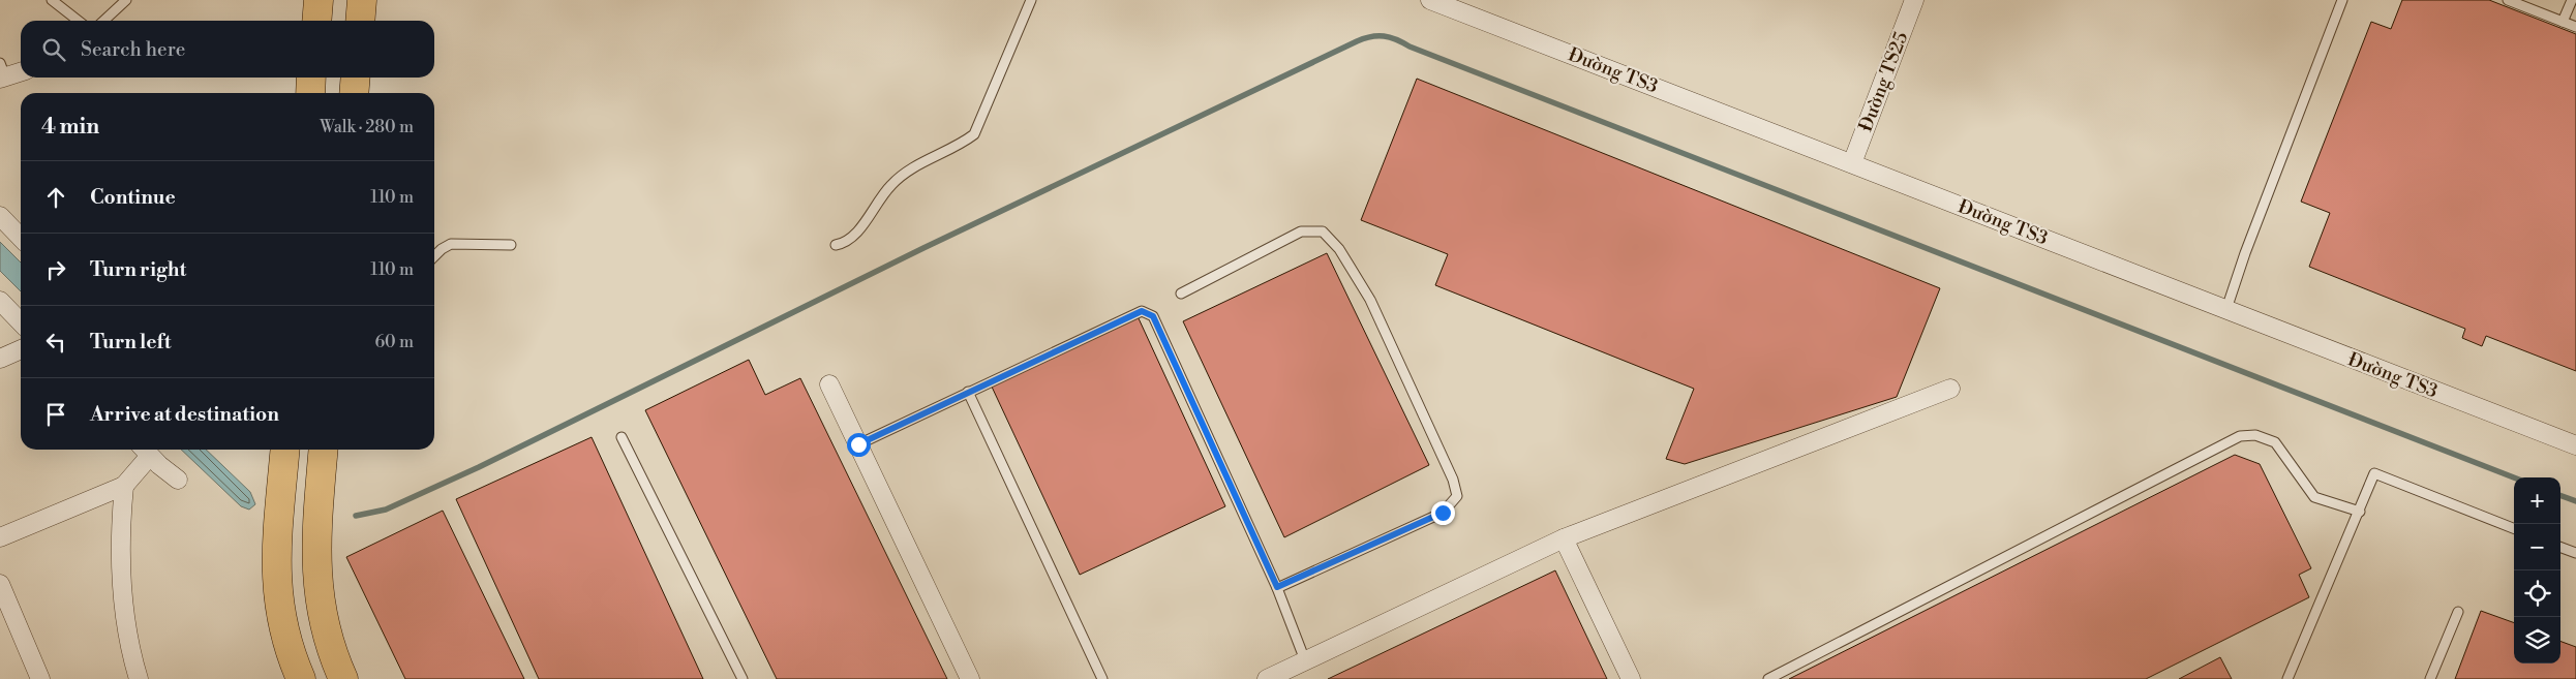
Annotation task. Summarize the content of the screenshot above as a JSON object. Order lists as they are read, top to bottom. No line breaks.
{"streets":{"street":["Đường TS3","Đường TS25"]},"crossings":[["Đường TS3","Đường TS25"]],"page":{"search":"Search here","heading":["4 min","Walk · 280 m"],"list":[["Continue","110 m"],["Turn right","110 m"],["Turn left","60 m"],"Arrive at destination"],"map_buttons":["+","−"]}}
